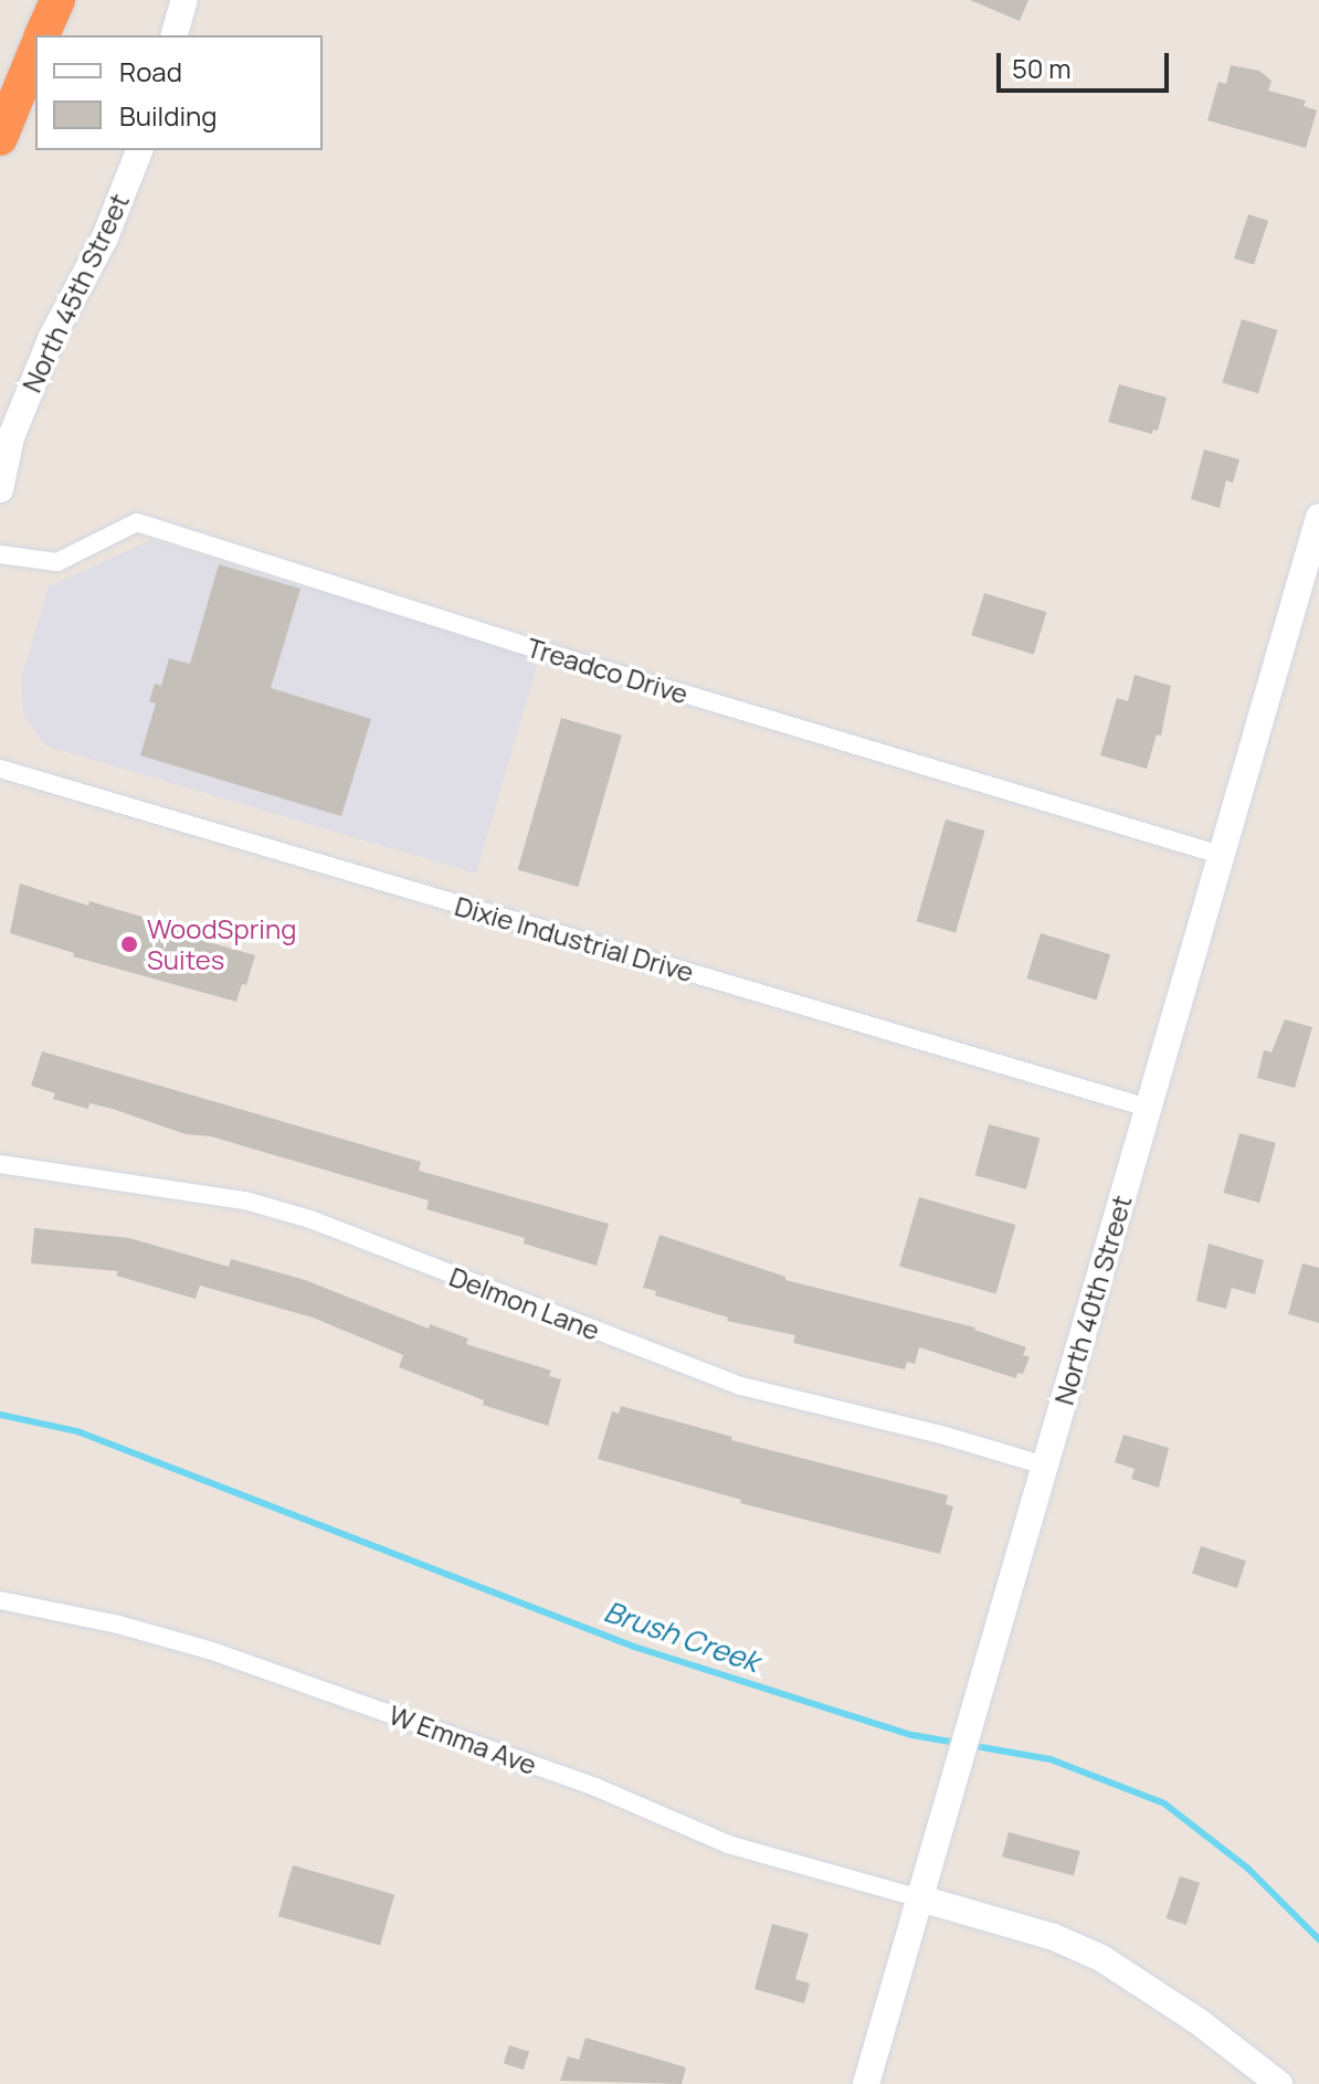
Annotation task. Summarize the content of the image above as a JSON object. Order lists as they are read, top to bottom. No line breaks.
{"streets":{"street":["North 45th Street","Treadco Drive","Dixie Industrial Drive","North 40th Street","Delmon Lane","W Emma Ave"]},"crossings":[["Treadco Drive","North 40th Street"],["Dixie Industrial Drive","North 40th Street"],["North 40th Street","Delmon Lane"],["North 40th Street","W Emma Ave"]],"water":["Brush Creek"],"places":["WoodSpring Suites"],"legend":["Road","Building"],"scale_bar":"50 m"}
